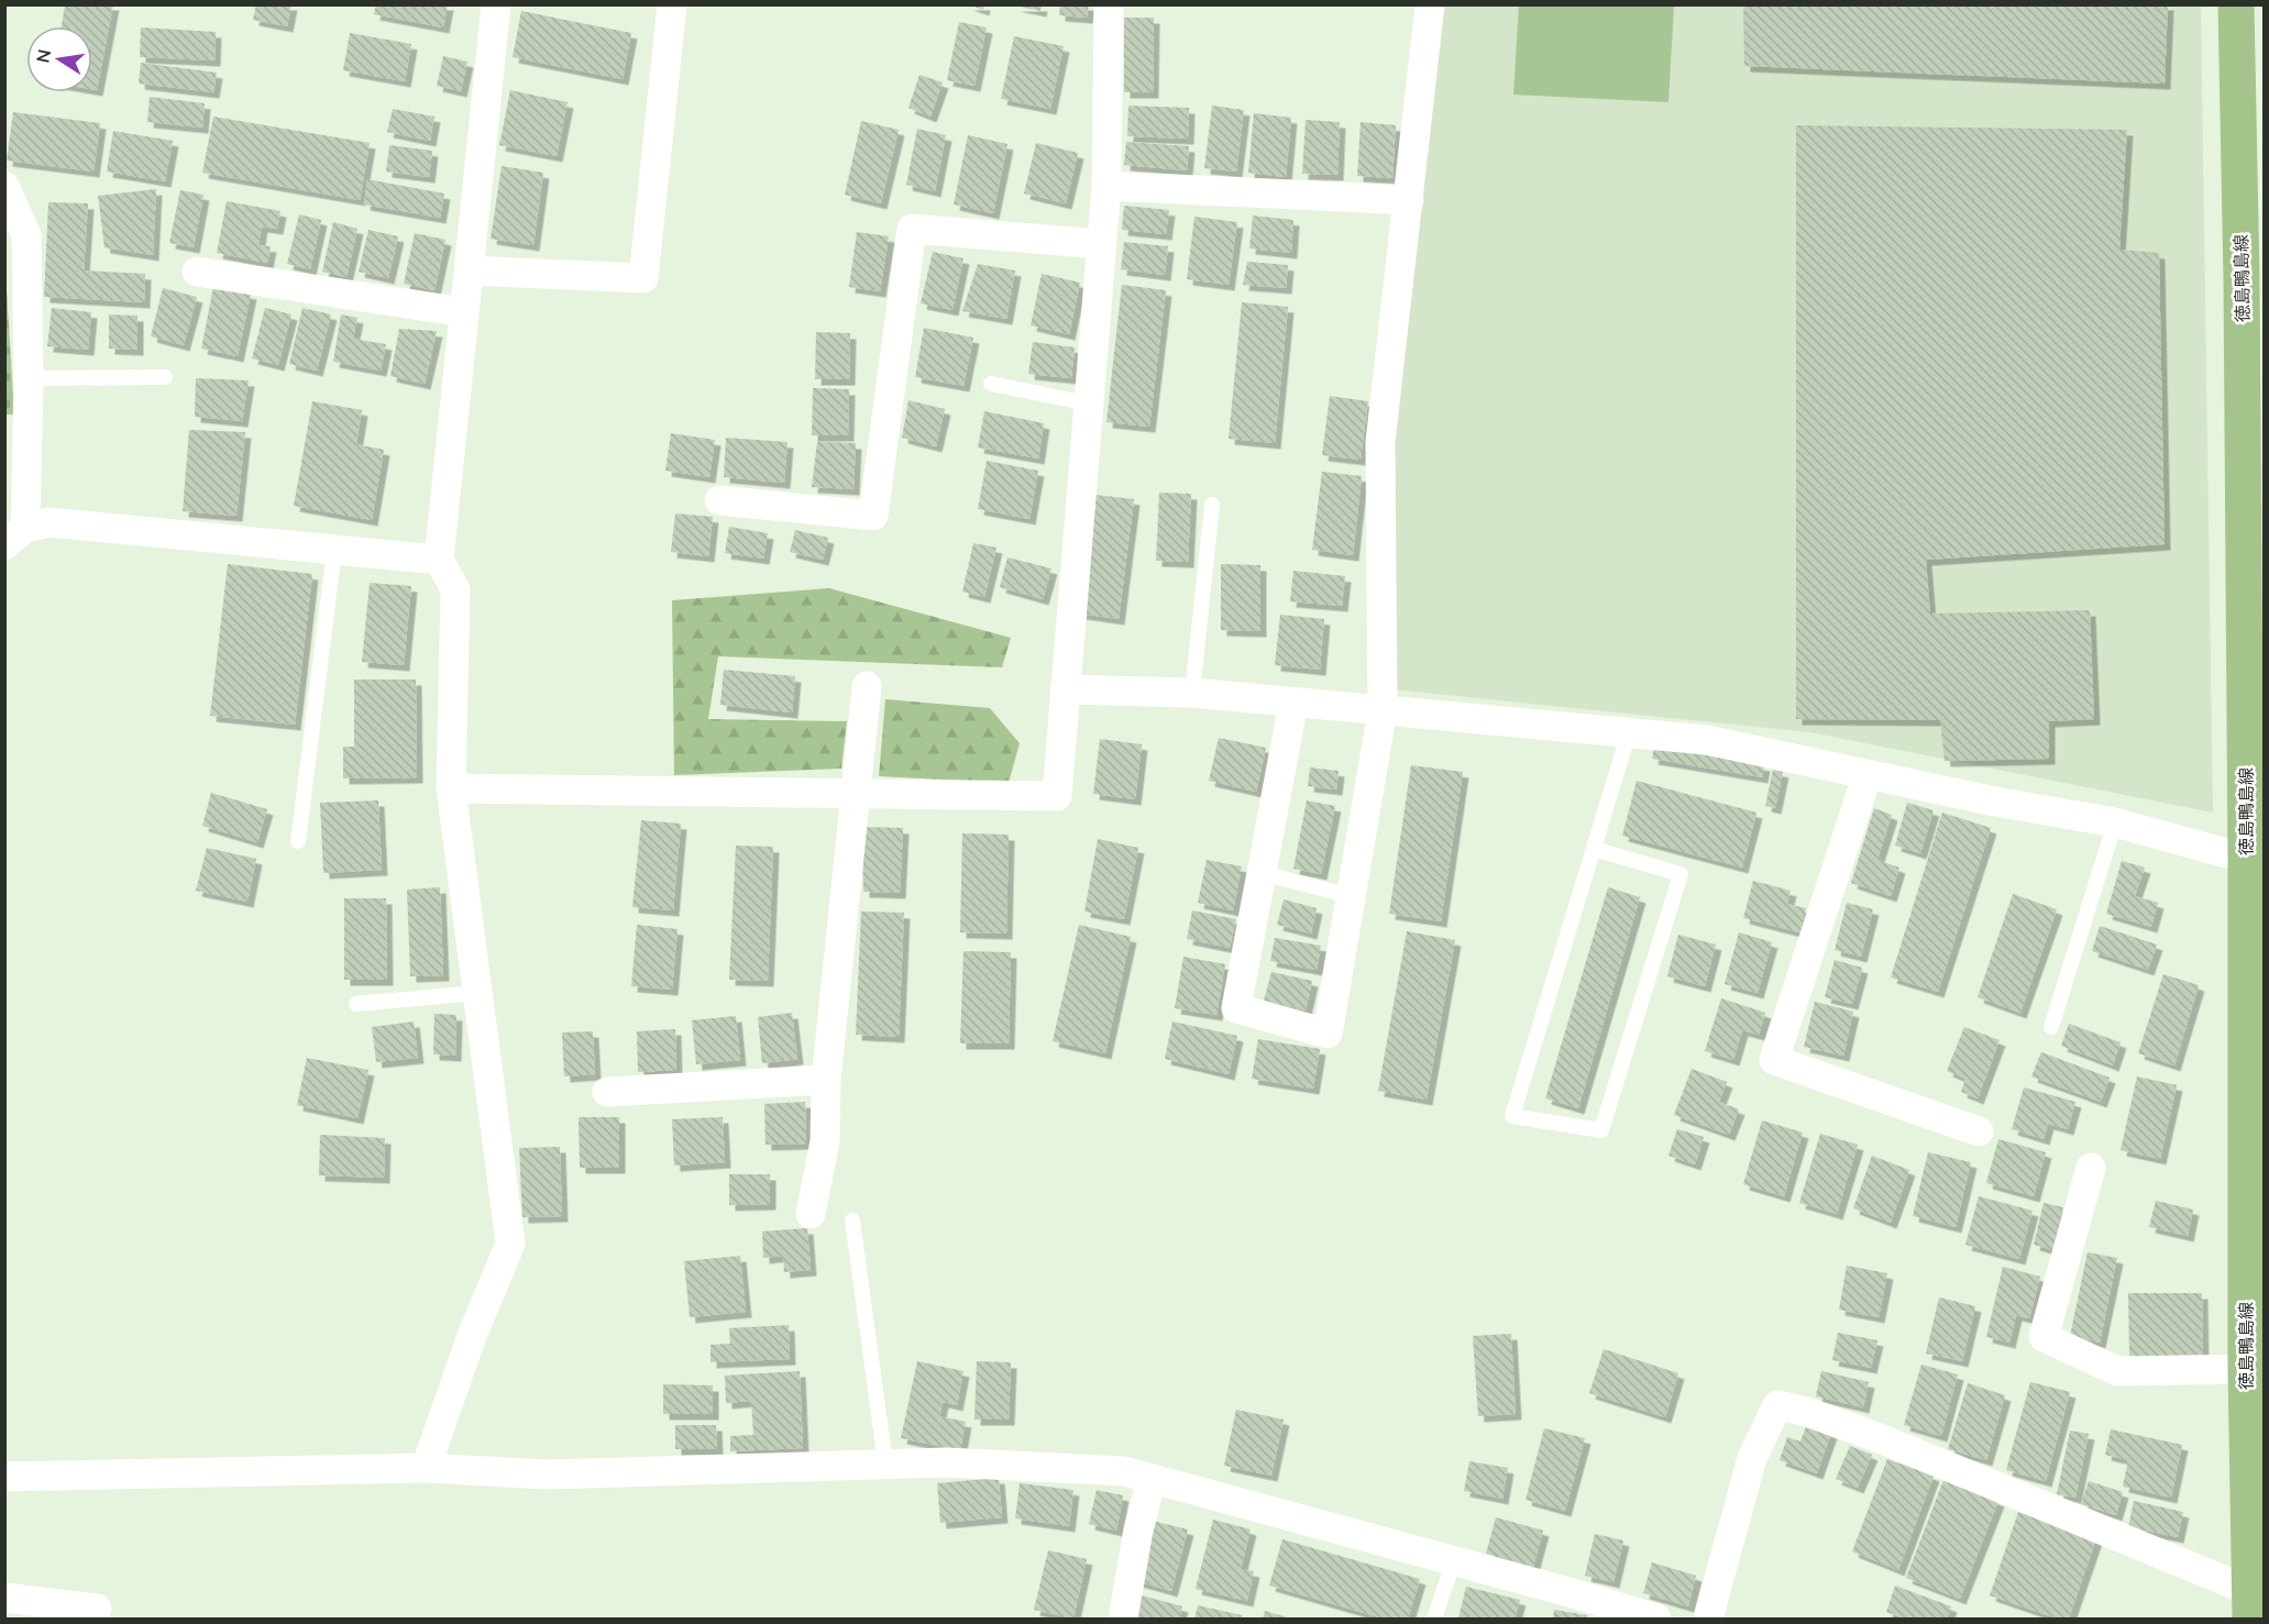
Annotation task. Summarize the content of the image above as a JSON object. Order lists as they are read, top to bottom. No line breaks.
{"streets":{"main road":["徳島鴨島線"]},"north":"left"}
